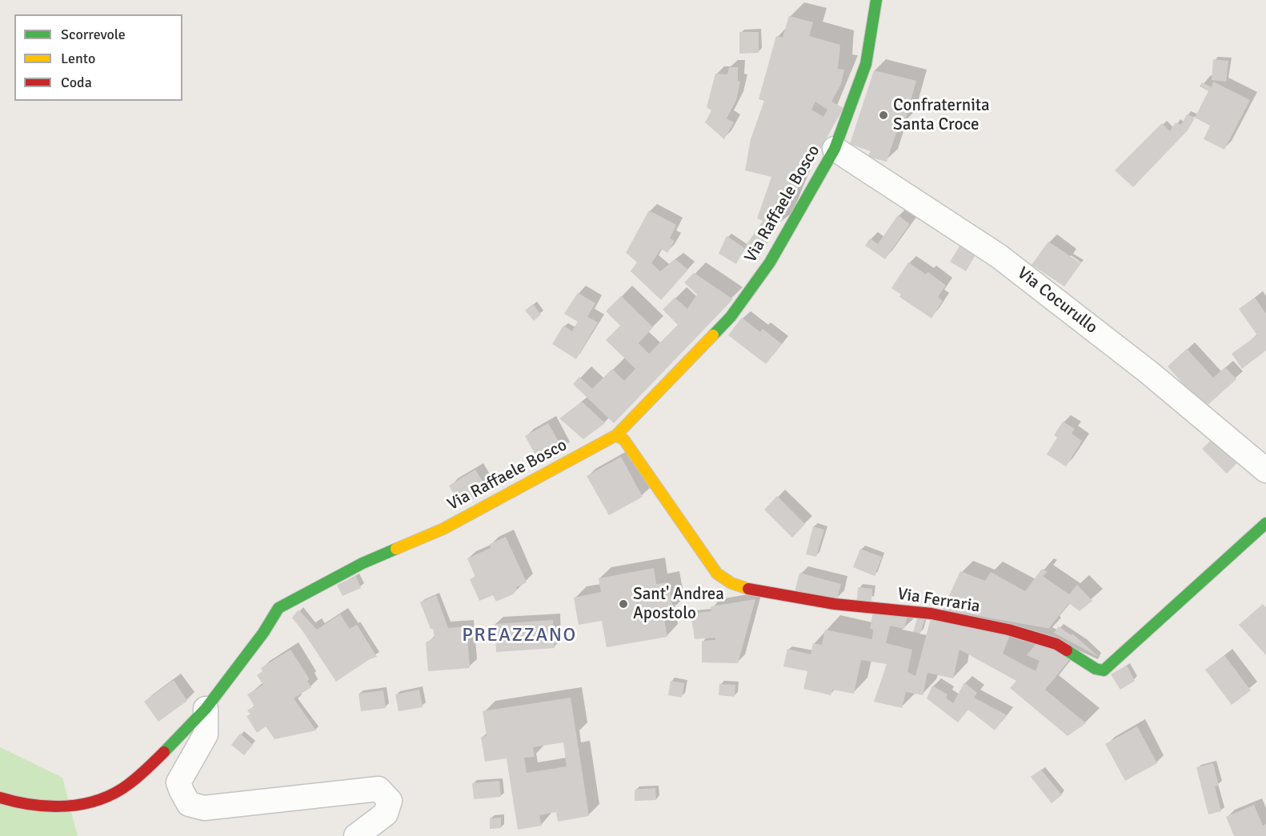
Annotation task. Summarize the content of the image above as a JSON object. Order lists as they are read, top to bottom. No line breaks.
{"streets":{"street":["Via Raffaele Bosco","Via Cocurullo","Via Ferraria"]},"crossings":[["Via Raffaele Bosco","Via Cocurullo"],["Via Raffaele Bosco","Via Ferraria"]],"districts":["PREAZZANO"],"places":["Confraternita Santa Croce","Sant' Andrea Apostolo"],"legend":["Scorrevole","Lento","Coda"]}
